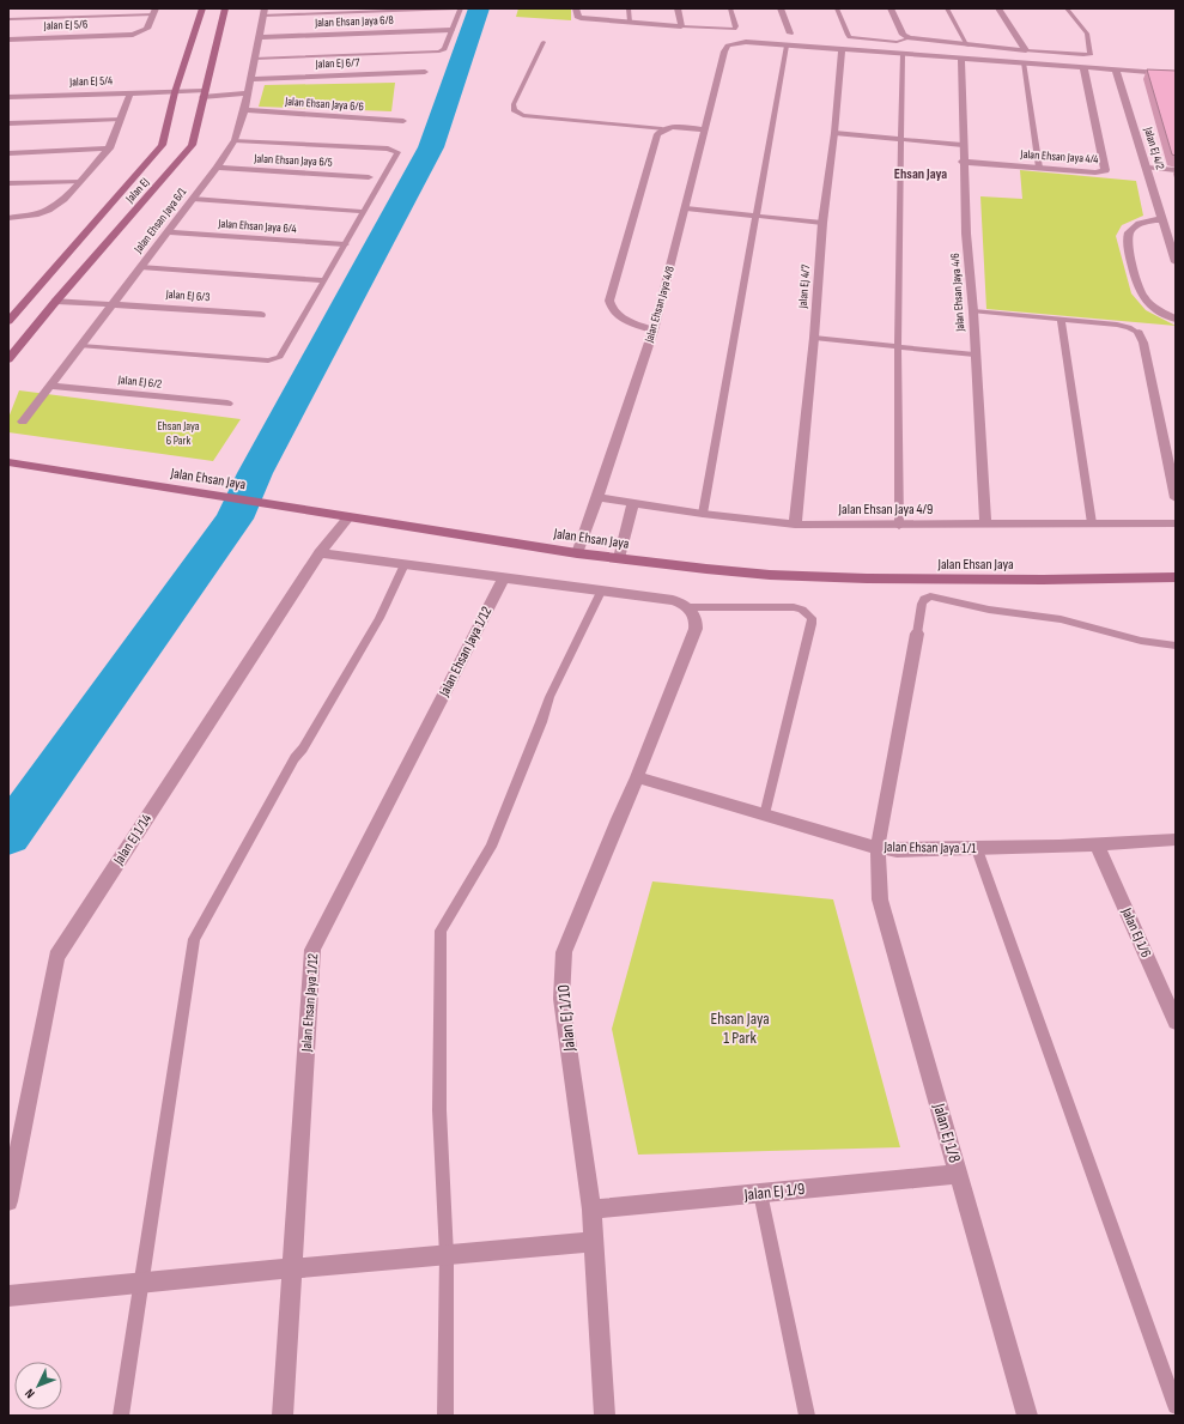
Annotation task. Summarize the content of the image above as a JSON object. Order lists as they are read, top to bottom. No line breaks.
{"streets":{"main road":["Jalan EJ","Jalan Ehsan Jaya"],"street":["Jalan Ehsan Jaya 6/8","Jalan EJ 5/6","Jalan EJ 6/7","Jalan EJ 5/4","Jalan Ehsan Jaya 6/6","Jalan EJ 4/2","Jalan Ehsan Jaya 4/4","Jalan Ehsan Jaya 6/5","Jalan Ehsan Jaya 6/1","Jalan Ehsan Jaya 6/4","Jalan EJ 4/7","Jalan Ehsan Jaya 4/6","Jalan EJ 6/3","Jalan Ehsan Jaya 4/8","Jalan EJ 6/2","Jalan Ehsan Jaya 4/9","Jalan Ehsan Jaya 1/12","Jalan EJ 1/14","Jalan Ehsan Jaya 1/1","Jalan EJ 1/6","Jalan EJ 1/10","Jalan EJ 1/8","Jalan EJ 1/9"]},"crossings":[["Jalan Ehsan Jaya 6/8","Jalan Ehsan Jaya 6/1"],["Jalan EJ 6/7","Jalan Ehsan Jaya 6/1"],["Jalan EJ 5/4","Jalan EJ"],["Jalan EJ 5/4","Jalan Ehsan Jaya 6/1"],["Jalan Ehsan Jaya 6/6","Jalan Ehsan Jaya 6/1"],["Jalan Ehsan Jaya 4/4","Jalan Ehsan Jaya 4/6"],["Jalan Ehsan Jaya 6/5","Jalan Ehsan Jaya 6/1"],["Jalan EJ","Jalan EJ 6/3"],["Jalan Ehsan Jaya 6/1","Jalan Ehsan Jaya 6/4"],["Jalan Ehsan Jaya 6/1","Jalan EJ 6/3"],["Jalan Ehsan Jaya 6/1","Jalan EJ 6/2"],["Jalan EJ 4/7","Jalan Ehsan Jaya 4/9"],["Jalan Ehsan Jaya 4/6","Jalan Ehsan Jaya 4/9"],["Jalan Ehsan Jaya 4/8","Jalan Ehsan Jaya"],["Jalan Ehsan Jaya 4/8","Jalan Ehsan Jaya 4/9"],["Jalan Ehsan Jaya","Jalan EJ 1/14"],["Jalan Ehsan Jaya 1/1","Jalan EJ 1/6"],["Jalan Ehsan Jaya 1/1","Jalan EJ 1/10"],["Jalan Ehsan Jaya 1/1","Jalan EJ 1/8"],["Jalan EJ 1/10","Jalan EJ 1/9"],["Jalan EJ 1/8","Jalan EJ 1/9"]],"districts":["Ehsan Jaya"],"parks":["Ehsan Jaya 6 Park","Ehsan Jaya 1 Park"],"north":"bottom left"}
